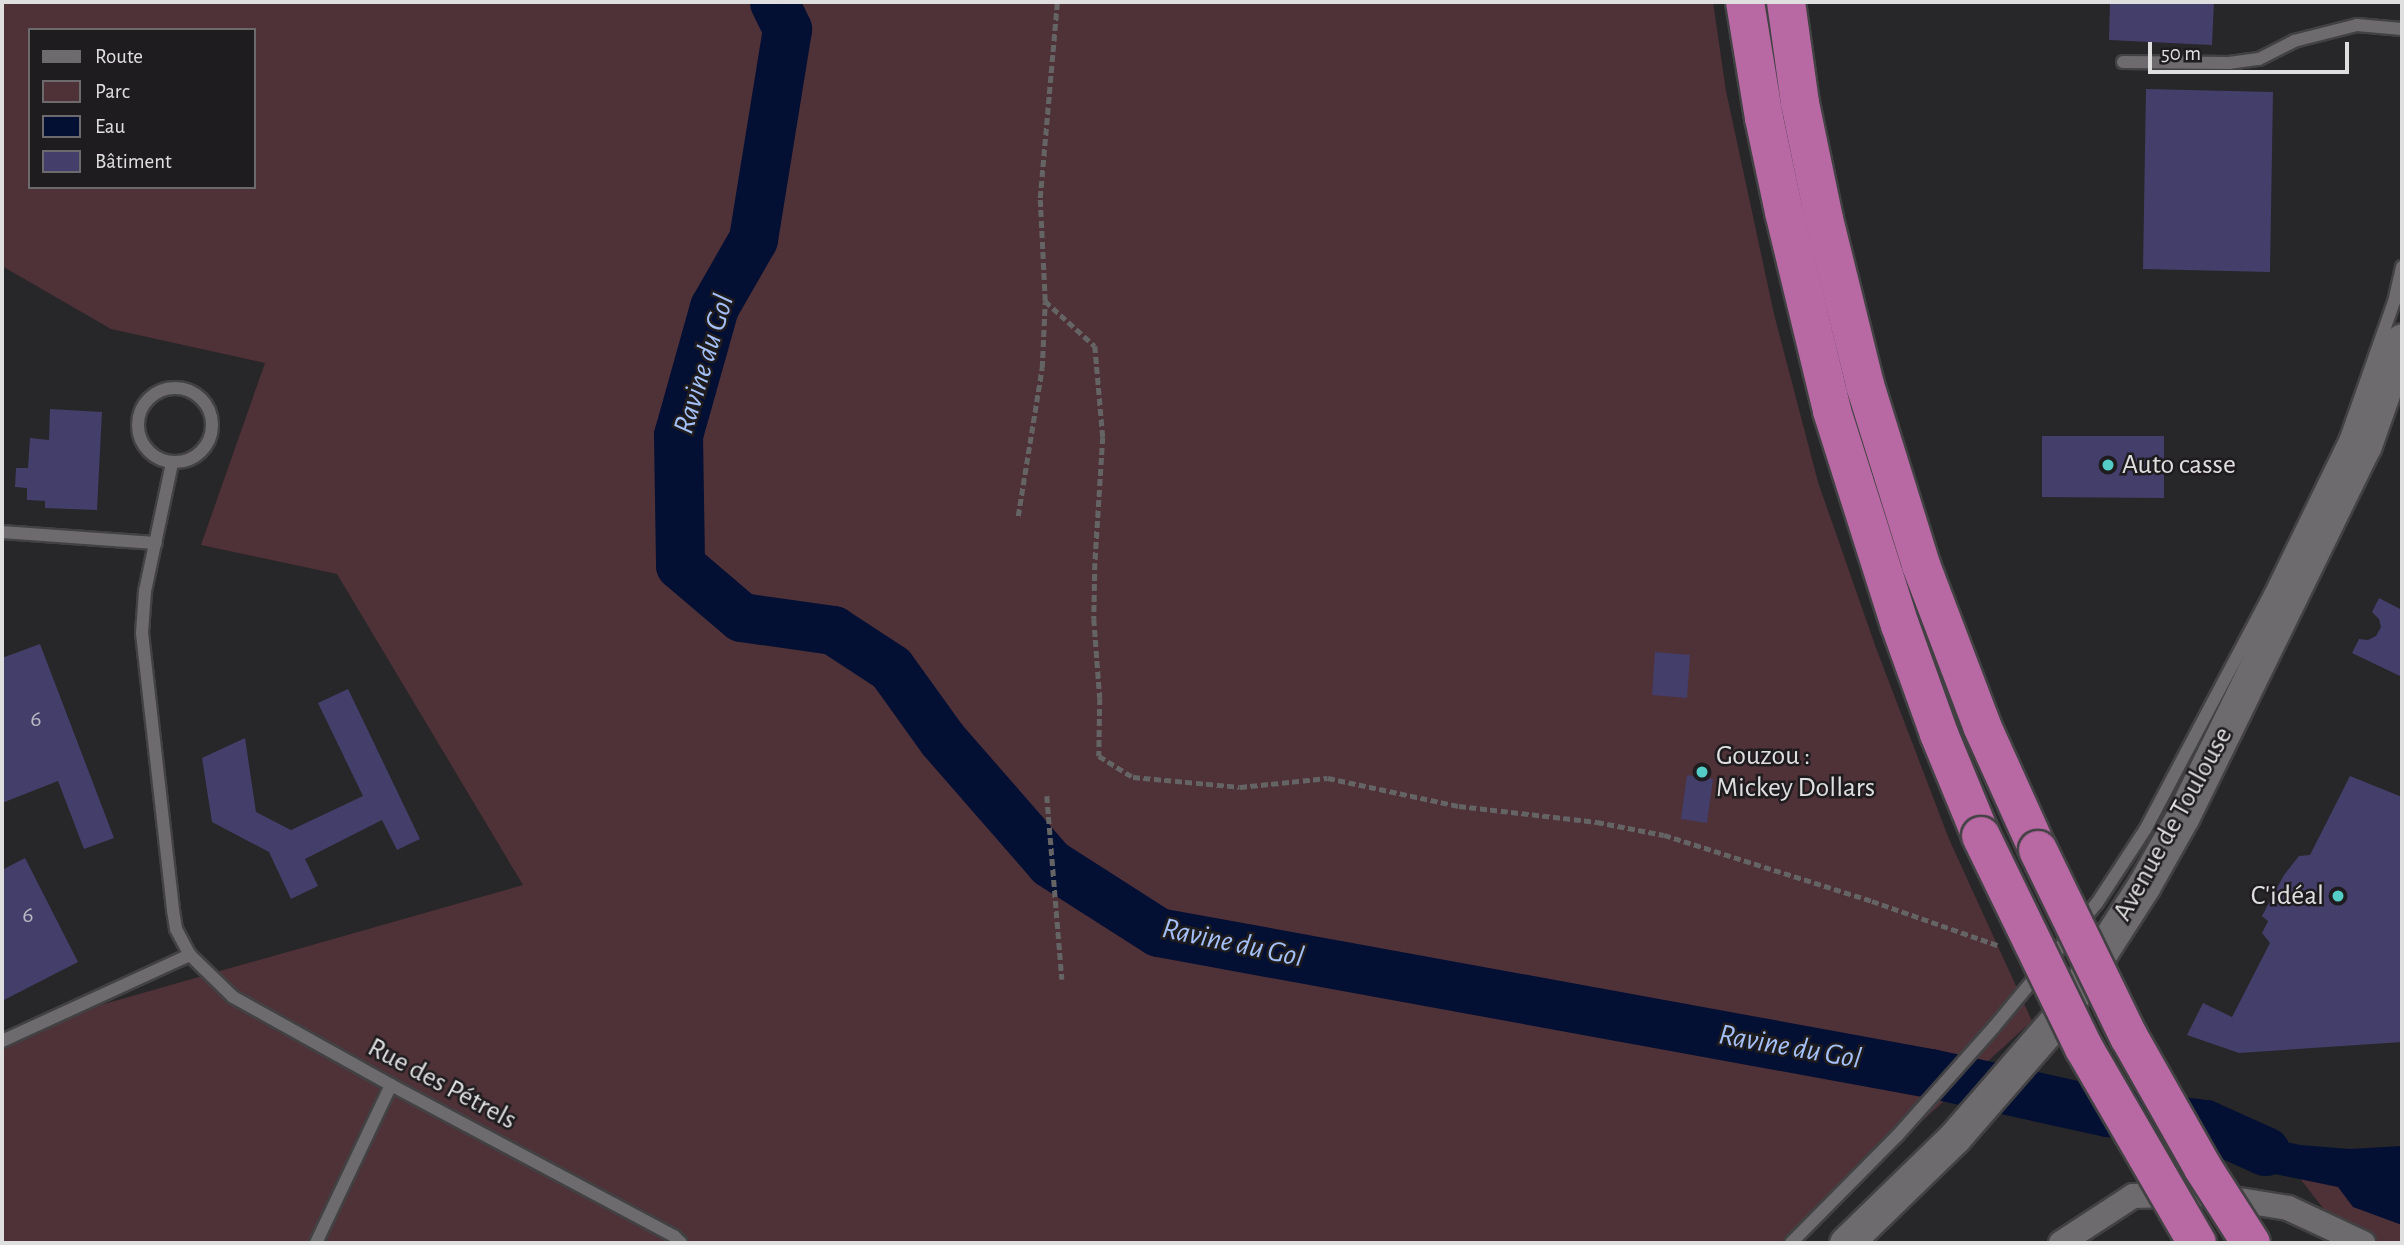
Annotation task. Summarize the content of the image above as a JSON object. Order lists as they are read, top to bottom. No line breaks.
{"streets":{"main road":["Avenue de Toulouse"],"lane":["Rue des Pétrels"]},"water":["Ravine du Gol"],"places":["Auto casse","Gouzou : Mickey Dollars","C'idéal"],"house_numbers":["6","6"],"legend":["Route","Parc","Eau","Bâtiment"],"scale_bar":"50 m"}
